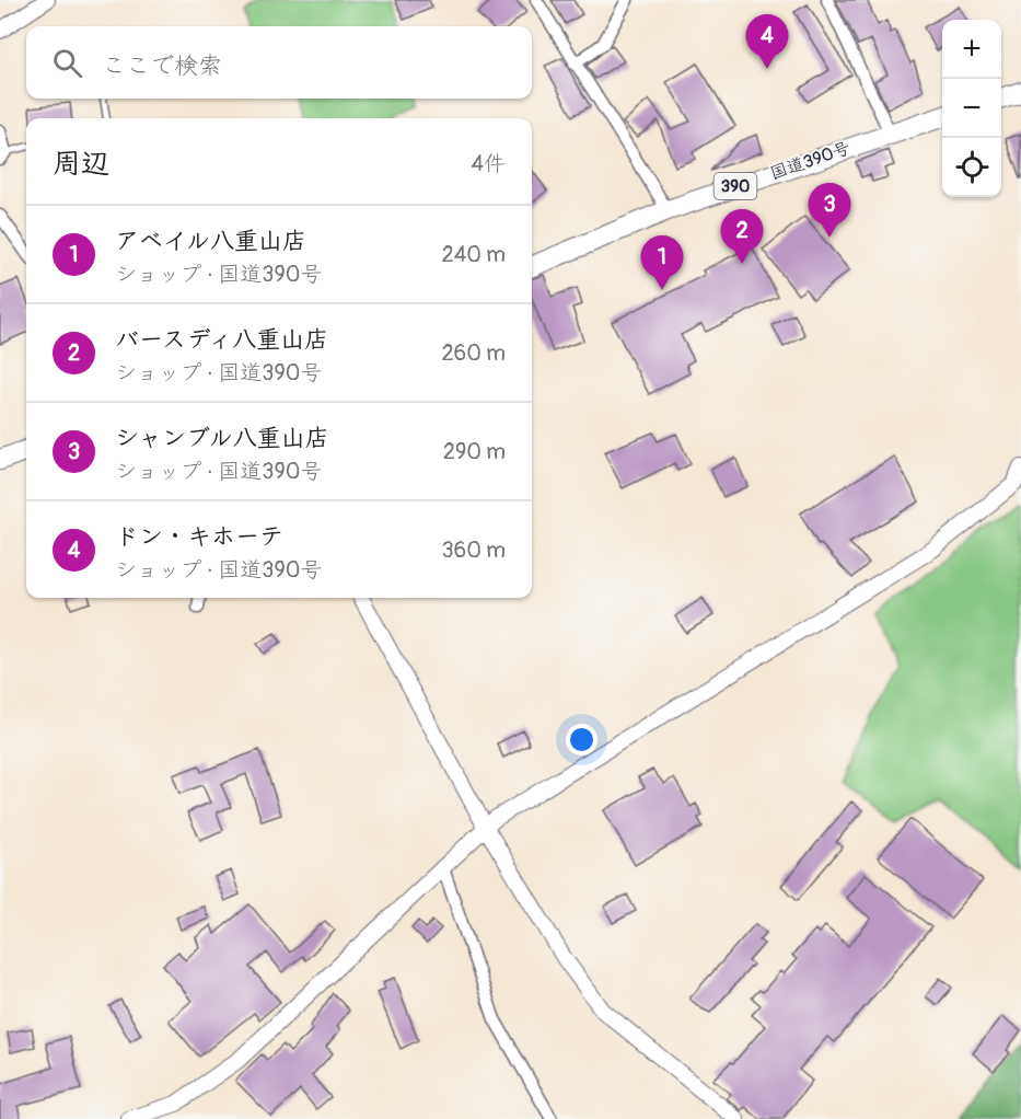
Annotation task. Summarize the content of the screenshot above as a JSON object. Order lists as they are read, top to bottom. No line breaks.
{"streets":{"highway":["国道390号","390"]},"page":{"pins":["4","3","2","1"],"map_buttons":["+","−"],"search":"ここで検索","heading":["周辺","4件"],"list":[{"mark":"1","name":"アベイル八重山店","note":"ショップ · 国道390号","value":"240 m"},{"mark":"2","name":"バースディ八重山店","note":"ショップ · 国道390号","value":"260 m"},{"mark":"3","name":"シャンブル八重山店","note":"ショップ · 国道390号","value":"290 m"},{"mark":"4","name":"ドン・キホーテ","note":"ショップ · 国道390号","value":"360 m"}]}}
